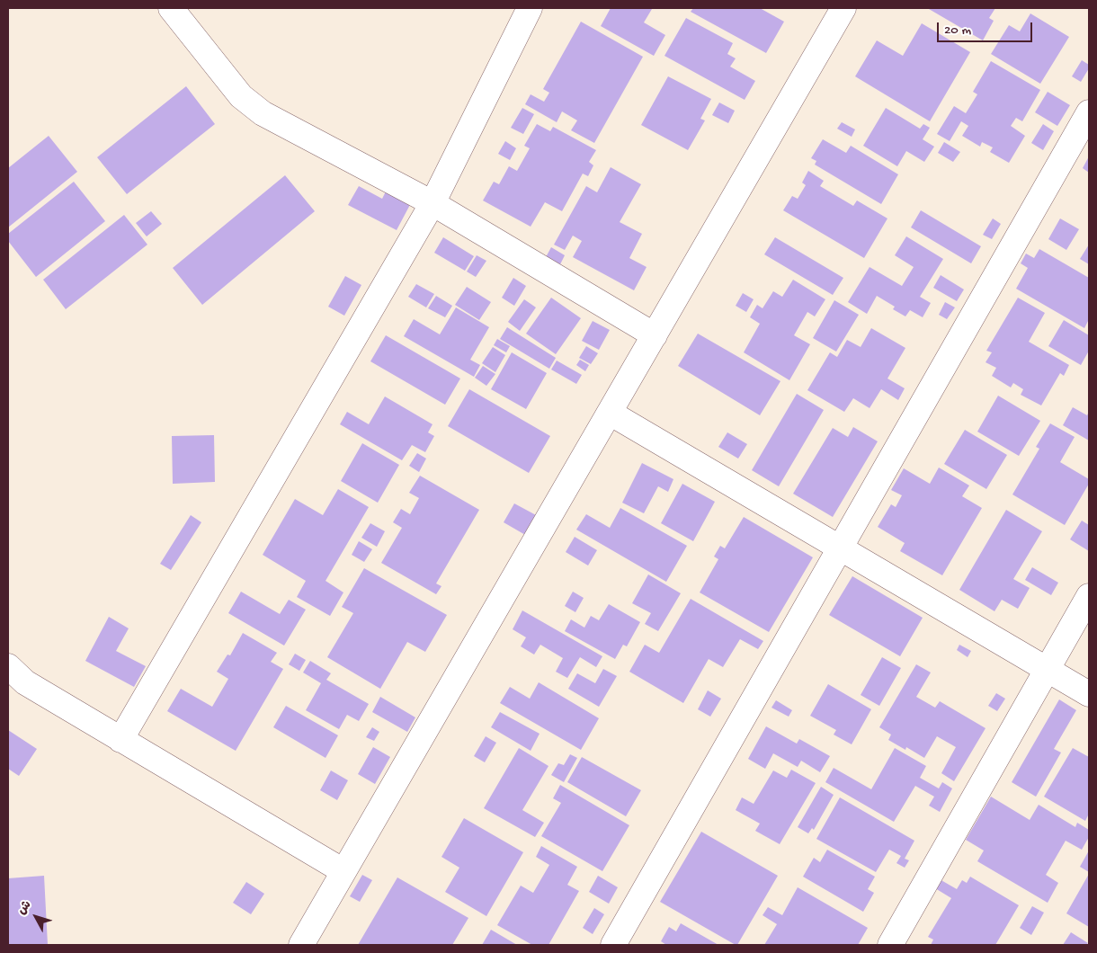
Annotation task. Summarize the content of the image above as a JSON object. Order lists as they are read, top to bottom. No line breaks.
{"scale_bar":"20 m","north":"top left"}
